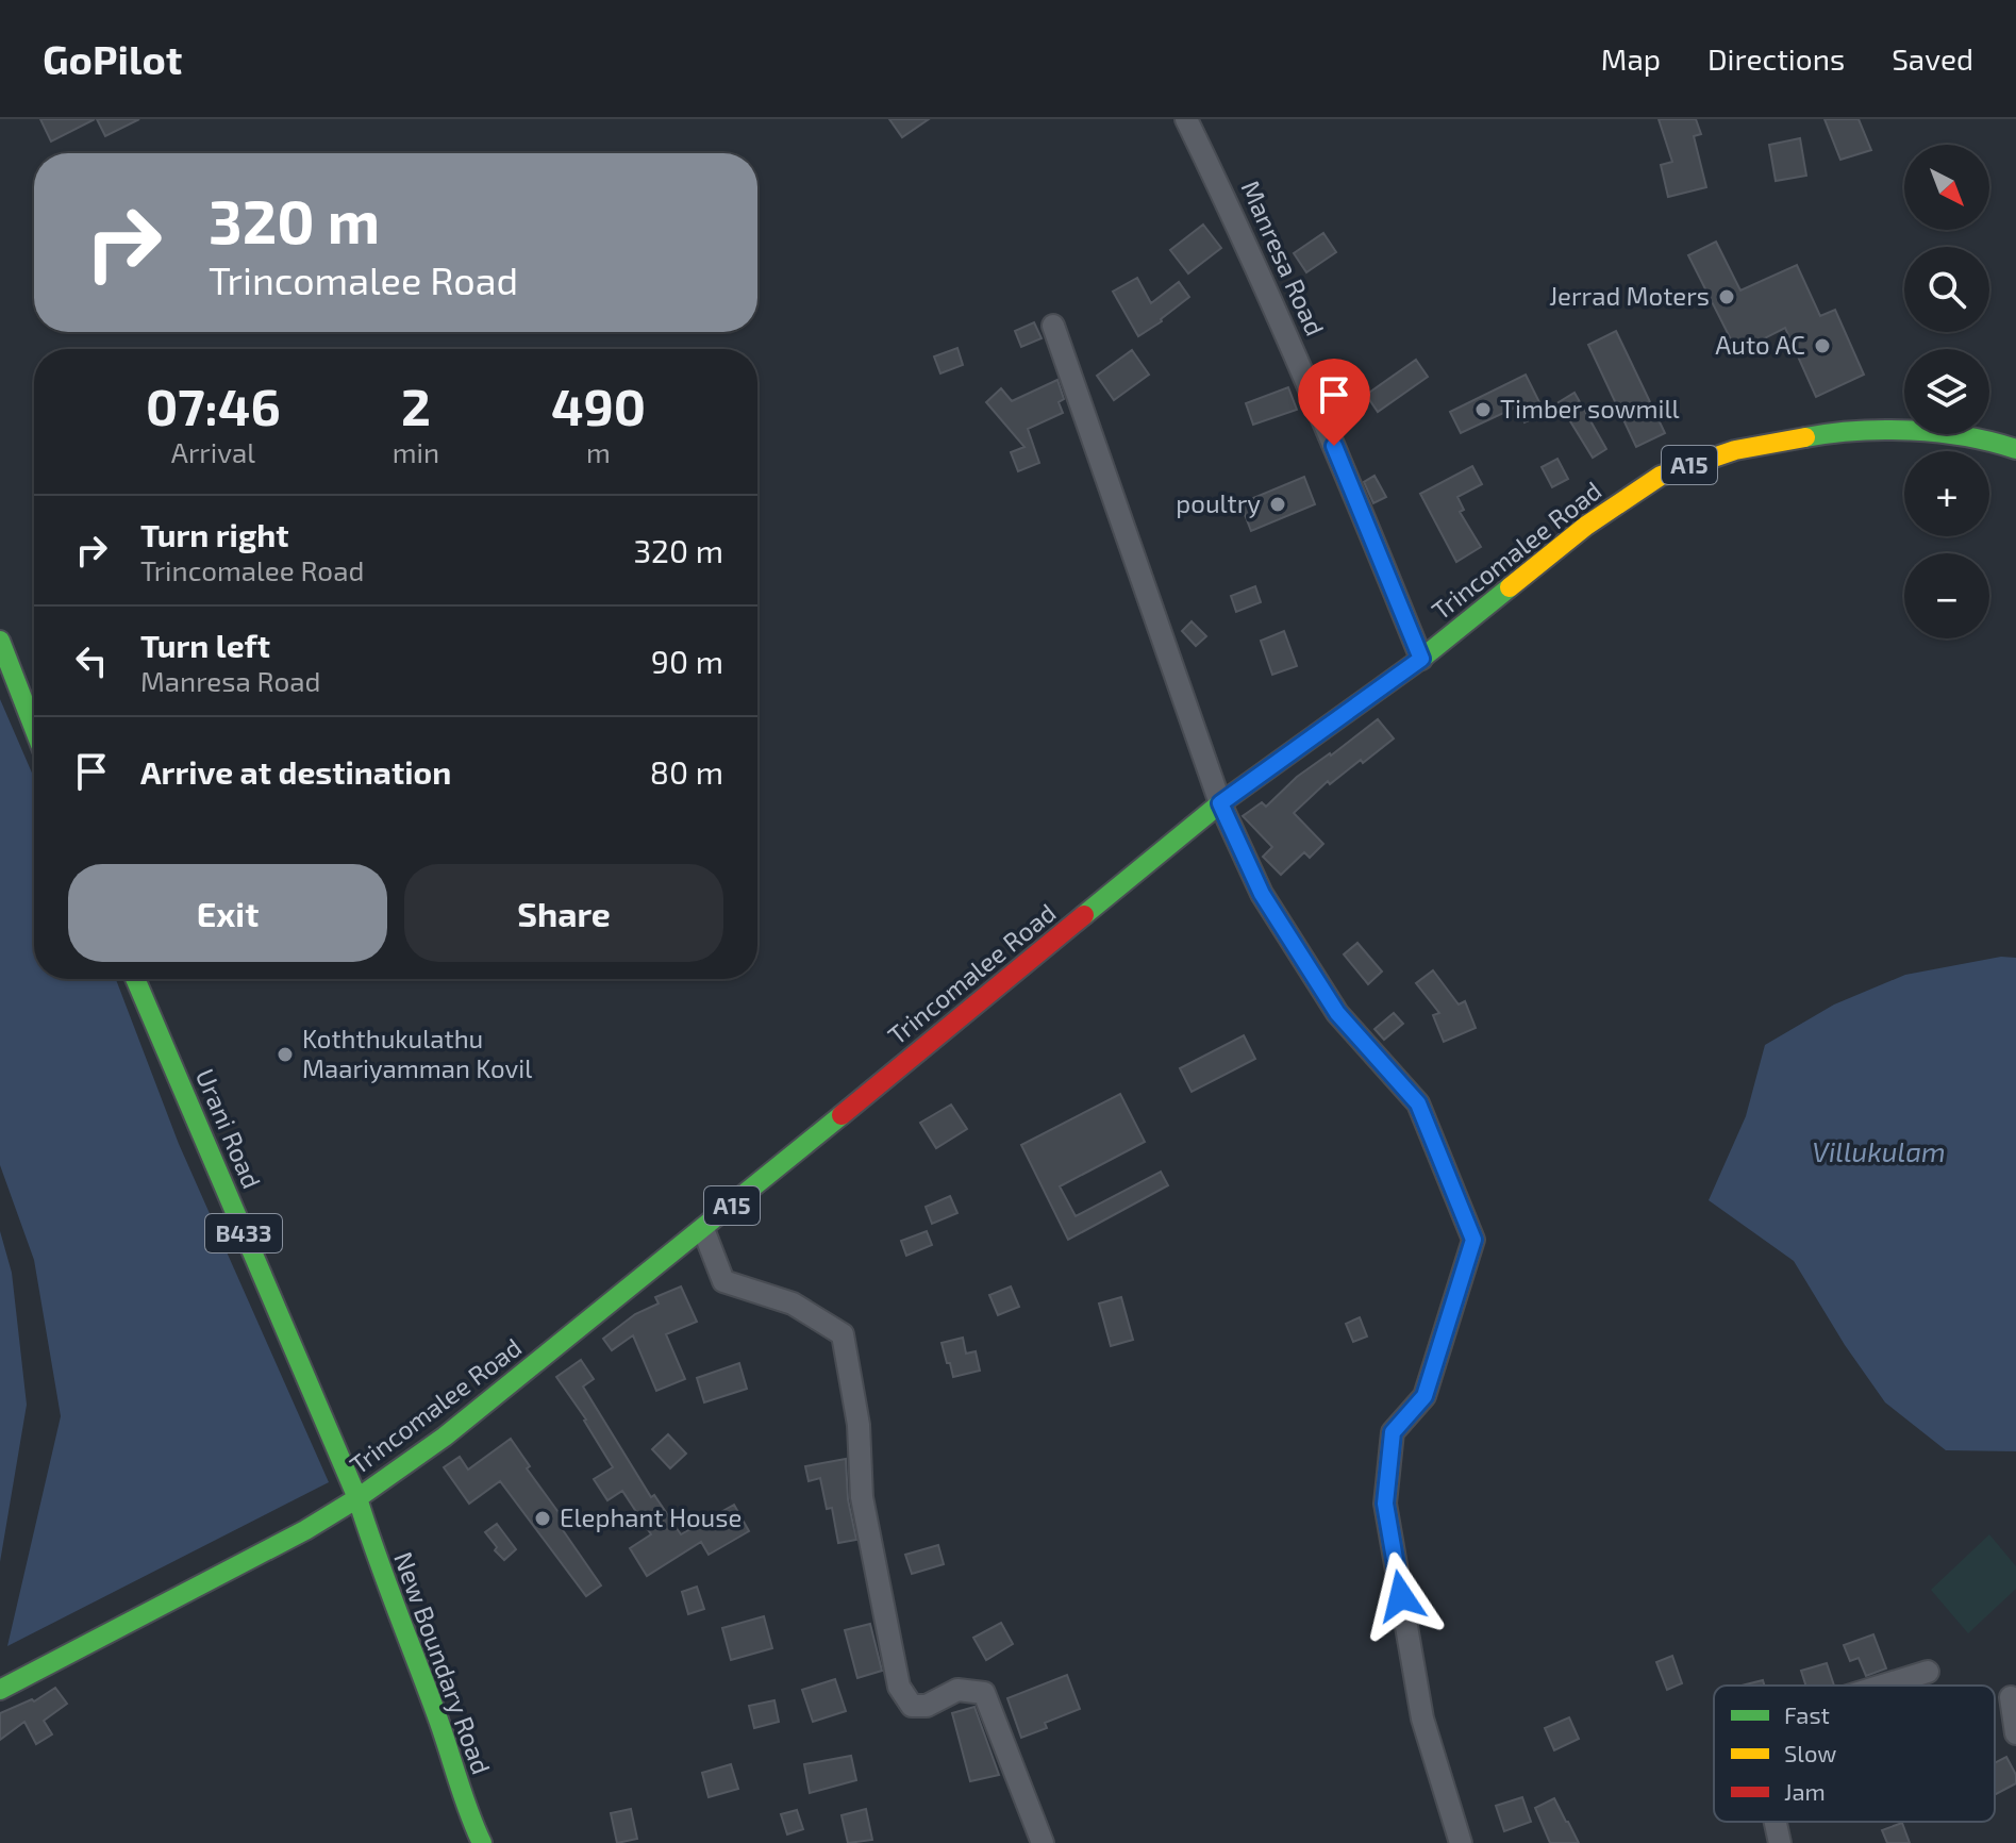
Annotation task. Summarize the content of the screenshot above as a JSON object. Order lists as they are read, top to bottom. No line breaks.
{"streets":{"main road":["A15","Trincomalee Road","Urani Road","B433","New Boundary Road"],"street":["Manresa Road"]},"crossings":[["Manresa Road","Trincomalee Road"],["Trincomalee Road","Urani Road"],["Trincomalee Road","New Boundary Road"],["Urani Road","New Boundary Road"]],"water":["Villukulam"],"places":["Jerrad Moters","Auto AC","Timber sowmill","poultry","Koththukulathu Maariyamman Kovil","Elephant House"],"legend":["Fast","Slow","Jam"],"north":"bottom right","page":{"header":"GoPilot","nav":["Map","Directions","Saved"],"map_buttons":["+","−"],"turn":["320 m","Trincomalee Road"],"eta":["07:46","Arrival","2","min","490","m"],"list":[{"name":"Turn right","note":"Trincomalee Road","value":"320 m"},{"name":"Turn left","note":"Manresa Road","value":"90 m"},{"name":"Arrive at destination","value":"80 m"}],"buttons":["Exit","Share"]}}
